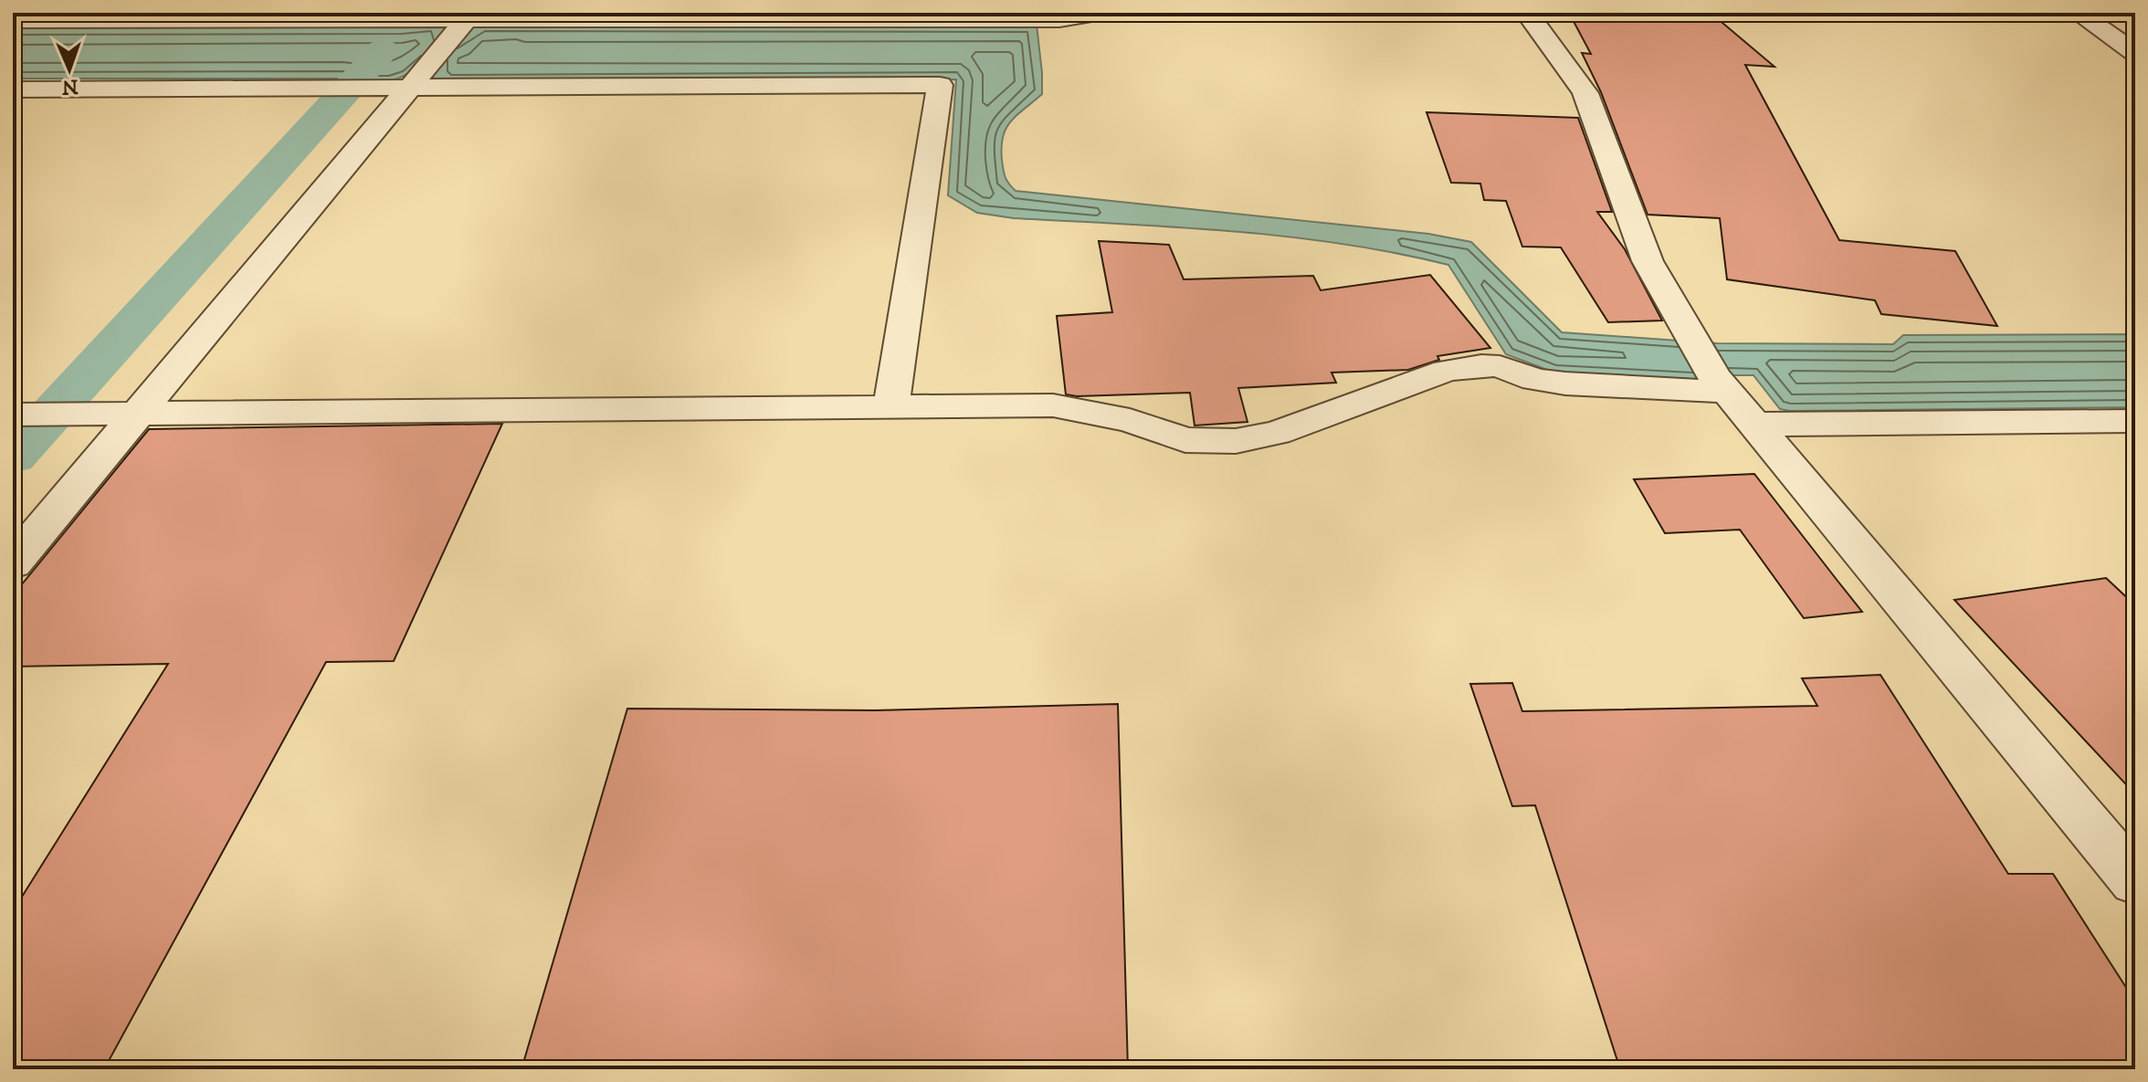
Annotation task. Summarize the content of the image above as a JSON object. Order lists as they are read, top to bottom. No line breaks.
{"north":"bottom"}
